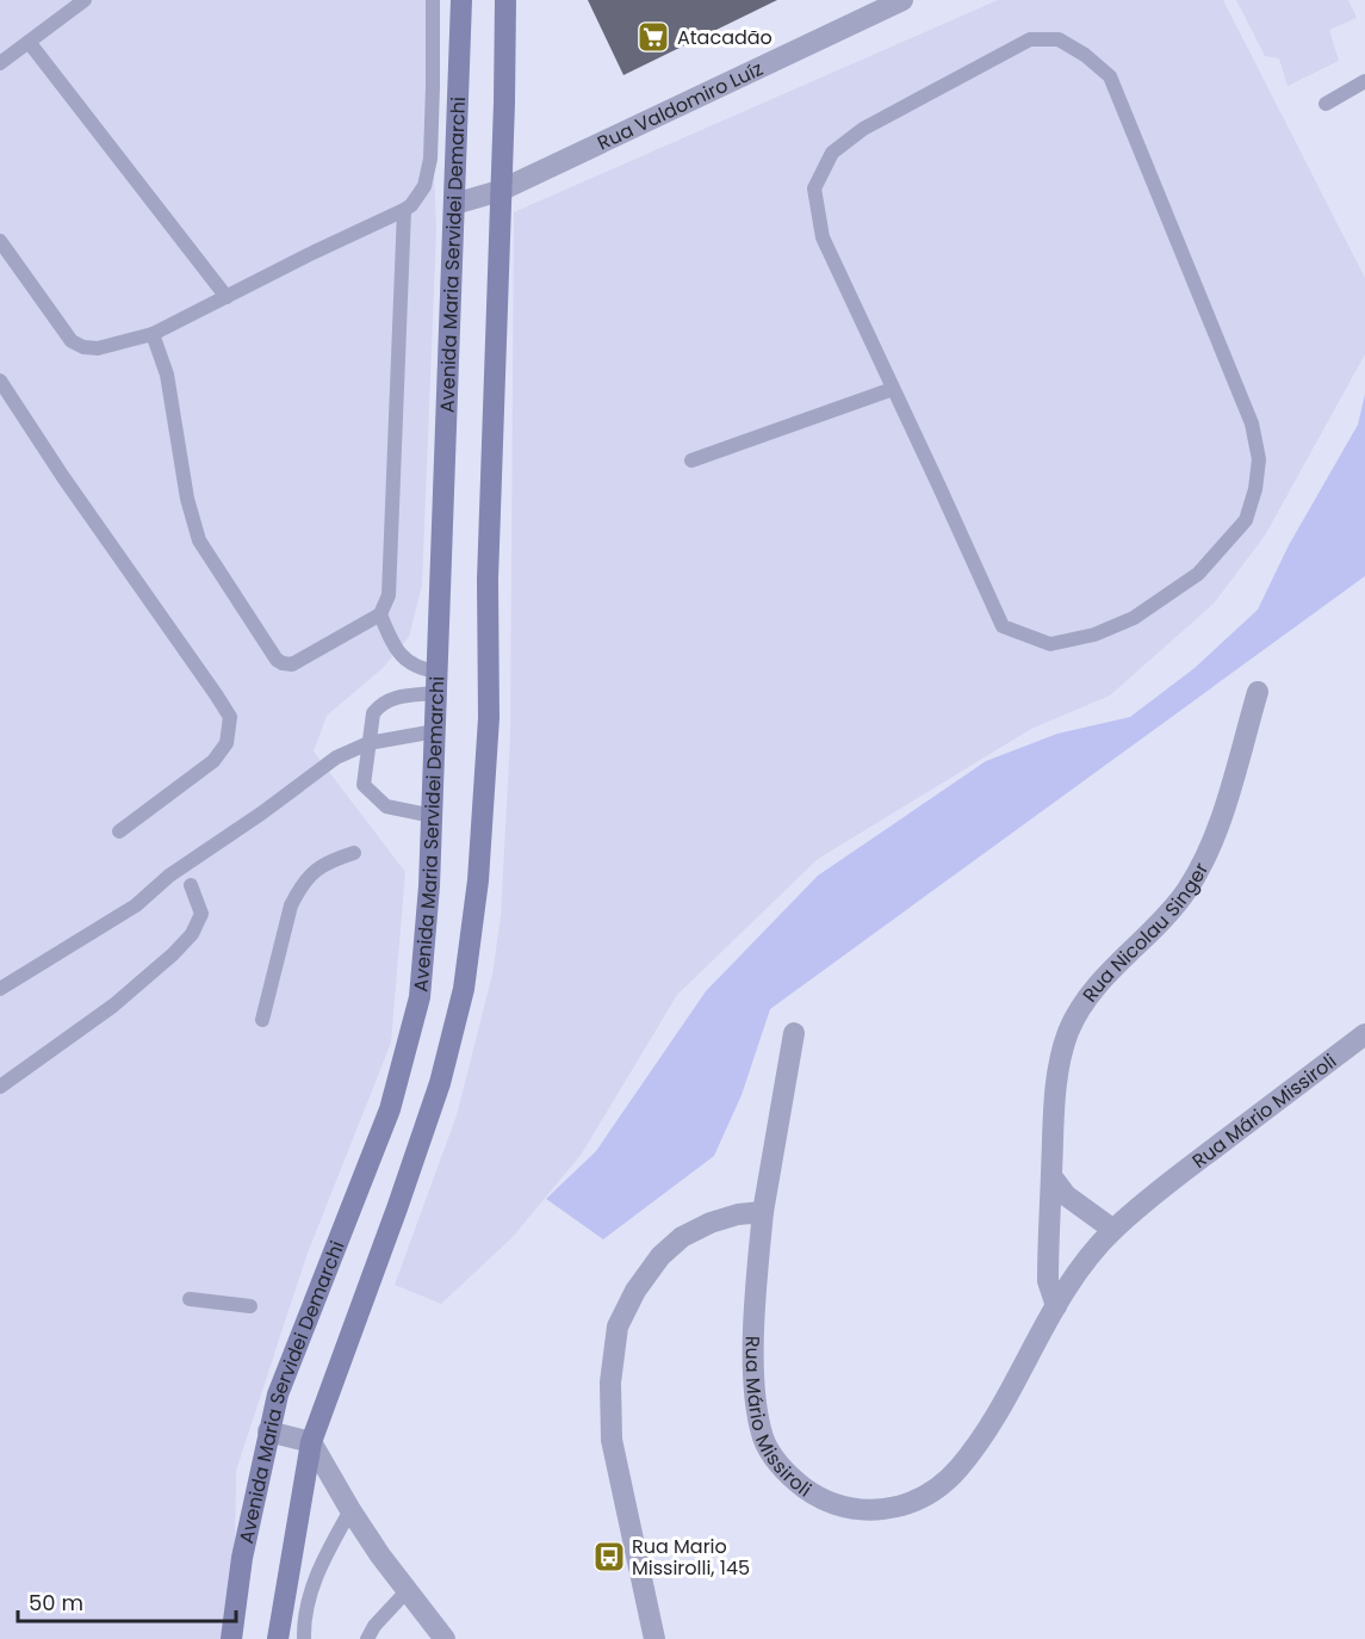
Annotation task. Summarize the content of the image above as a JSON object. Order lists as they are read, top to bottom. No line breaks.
{"streets":{"main road":["Avenida Maria Servidei Demarchi"],"street":["Rua Valdomiro Luíz","Rua Nicolau Singer","Rua Mário Missiroli"]},"crossings":[["Rua Valdomiro Luíz","Avenida Maria Servidei Demarchi"],["Rua Nicolau Singer","Rua Mário Missiroli"]],"places":{"supermarket":["Atacadão"],"bus stop":["Rua Mario Missirolli, 145"]},"scale_bar":"50 m"}
